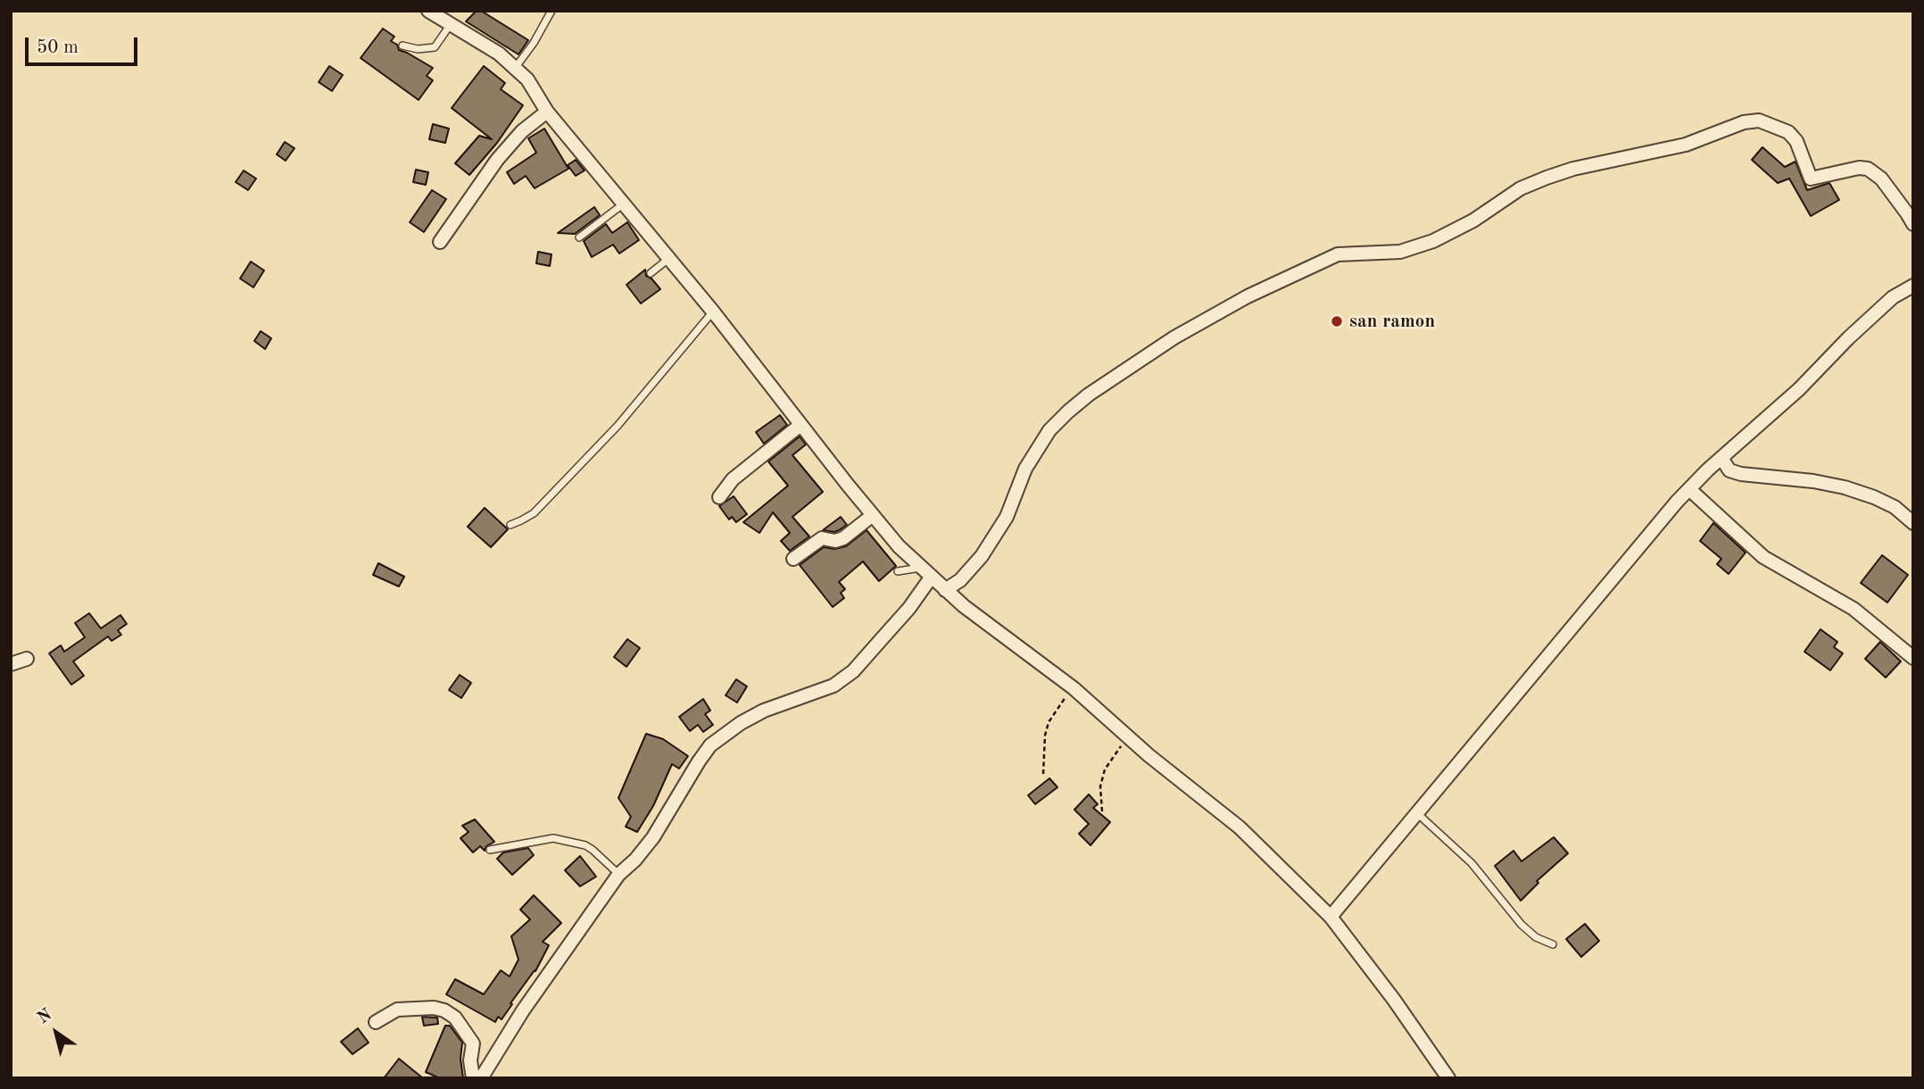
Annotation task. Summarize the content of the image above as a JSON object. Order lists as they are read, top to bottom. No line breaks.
{"places":["san ramon"],"scale_bar":"50 m","north":"top left"}
